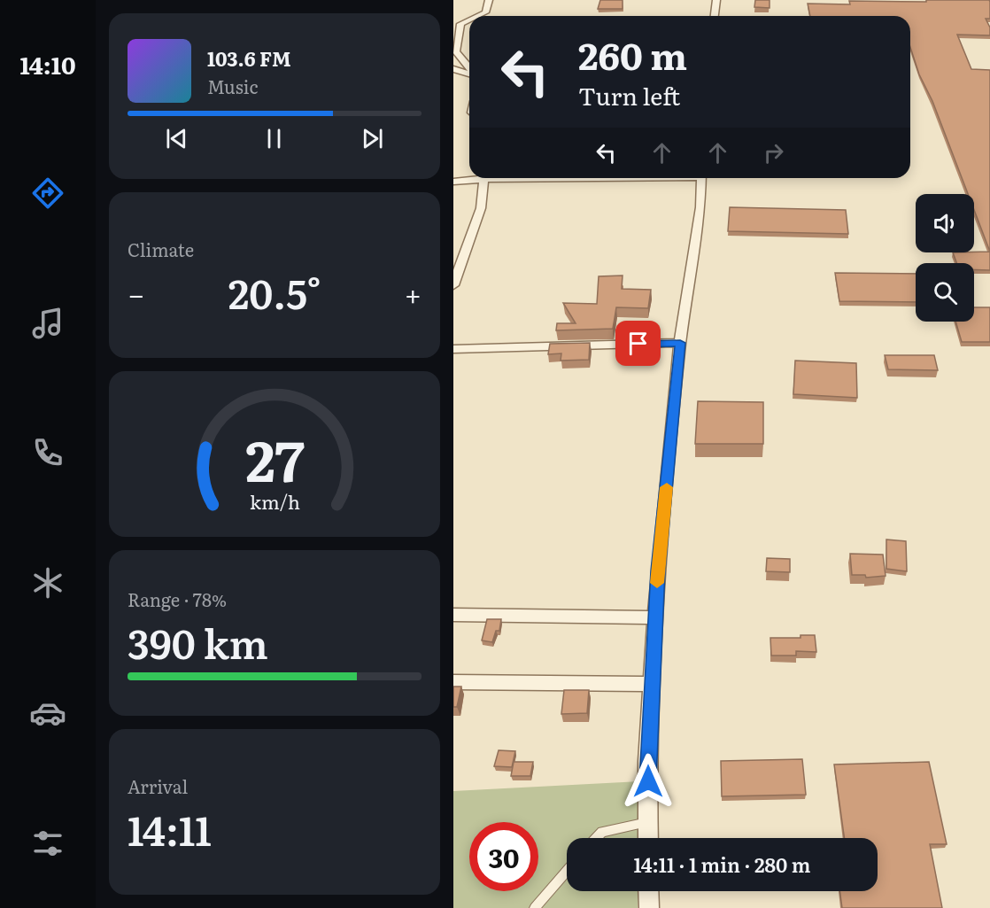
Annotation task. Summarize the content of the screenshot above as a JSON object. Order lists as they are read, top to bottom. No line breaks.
{"page":{"tabs":"14:10","turn":["260 m","Turn left"],"song":["103.6 FM","Music"],"tile":["Climate",["Range · 78%","390 km"],["Arrival","14:11"]],"heat":["−","20.5°","+"],"limit":"30","trip":"14:11 · 1 min · 280 m","gauge":["27","km/h"]}}
